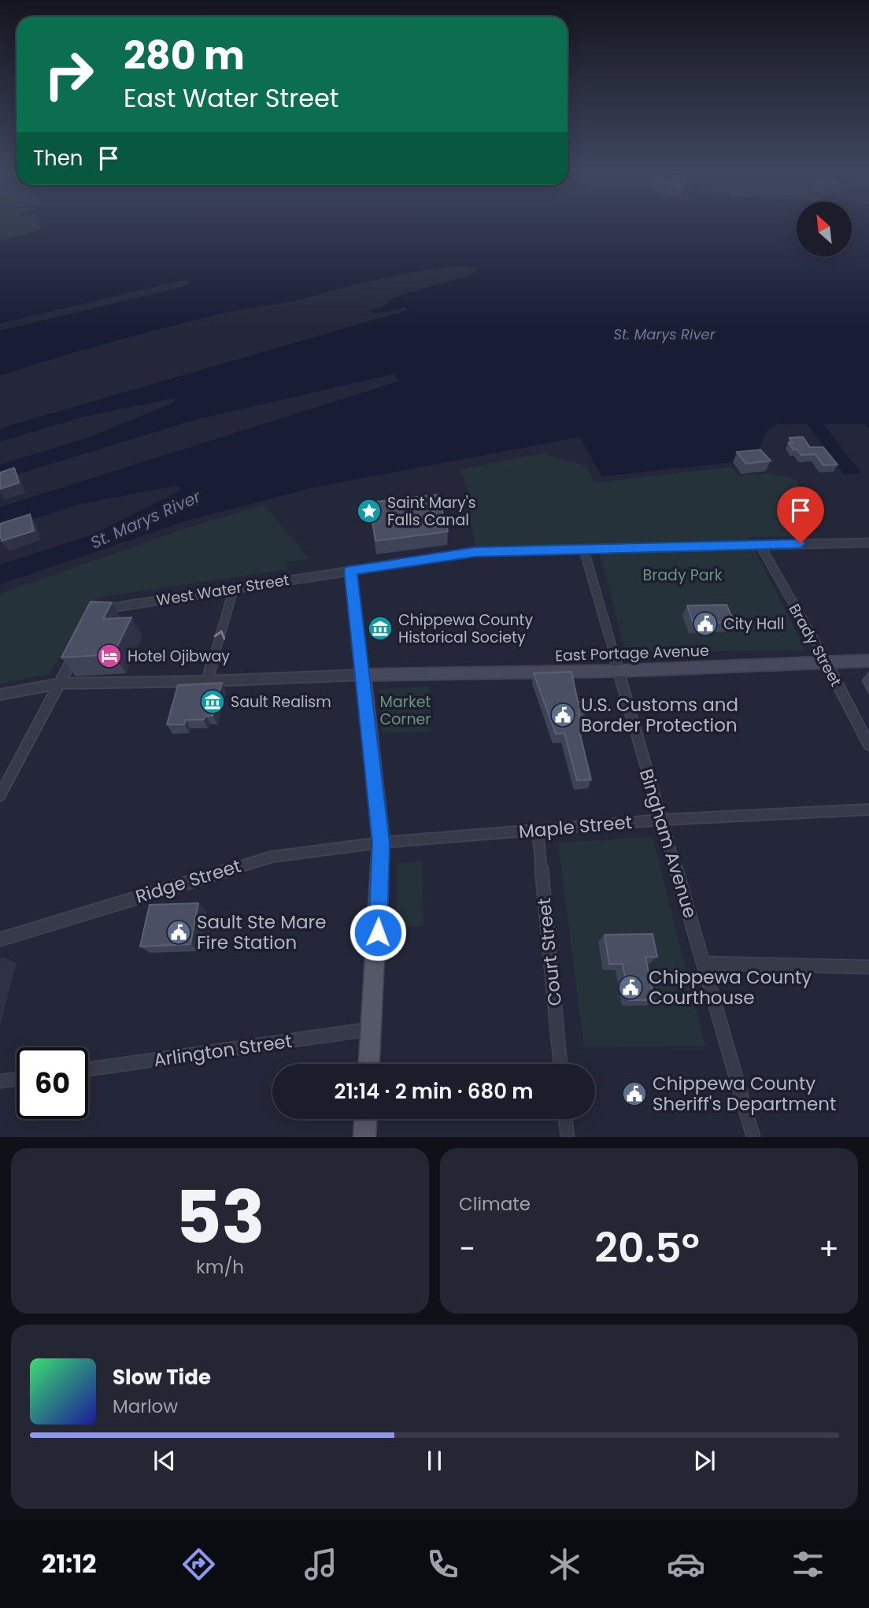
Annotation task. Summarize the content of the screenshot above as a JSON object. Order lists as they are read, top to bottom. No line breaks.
{"streets":{"main road":["East Portage Avenue"],"street":["West Water Street","Brady Street","Maple Street","Bingham Avenue","Ridge Street","Court Street","Arlington Street"]},"crossings":[["West Water Street","Brady Street"],["West Water Street","Bingham Avenue"],["Brady Street","East Portage Avenue"],["East Portage Avenue","Bingham Avenue"],["Maple Street","Bingham Avenue"],["Maple Street","Ridge Street"],["Maple Street","Court Street"]],"water":["St. Marys River"],"parks":["Brady Park","Market Corner"],"places":{"place":["Saint Mary's Falls Canal"],"public building":["City Hall","U.S. Customs and Border Protection","Sault Ste Mare Fire Station","Chippewa County Courthouse","Chippewa County Sheriff's Department"],"museum":["Chippewa County Historical Society","Sault Realism"],"hotel":["Hotel Ojibway"]},"north":"top left","page":{"turn":["280 m","East Water Street"],"then":"Then","limit":"60","trip":"21:14 · 2 min · 680 m","tile":[["53","km/h"],"Climate"],"heat":["−","20.5°","+"],"song":["Slow Tide","Marlow"],"tabs":"21:12"}}
